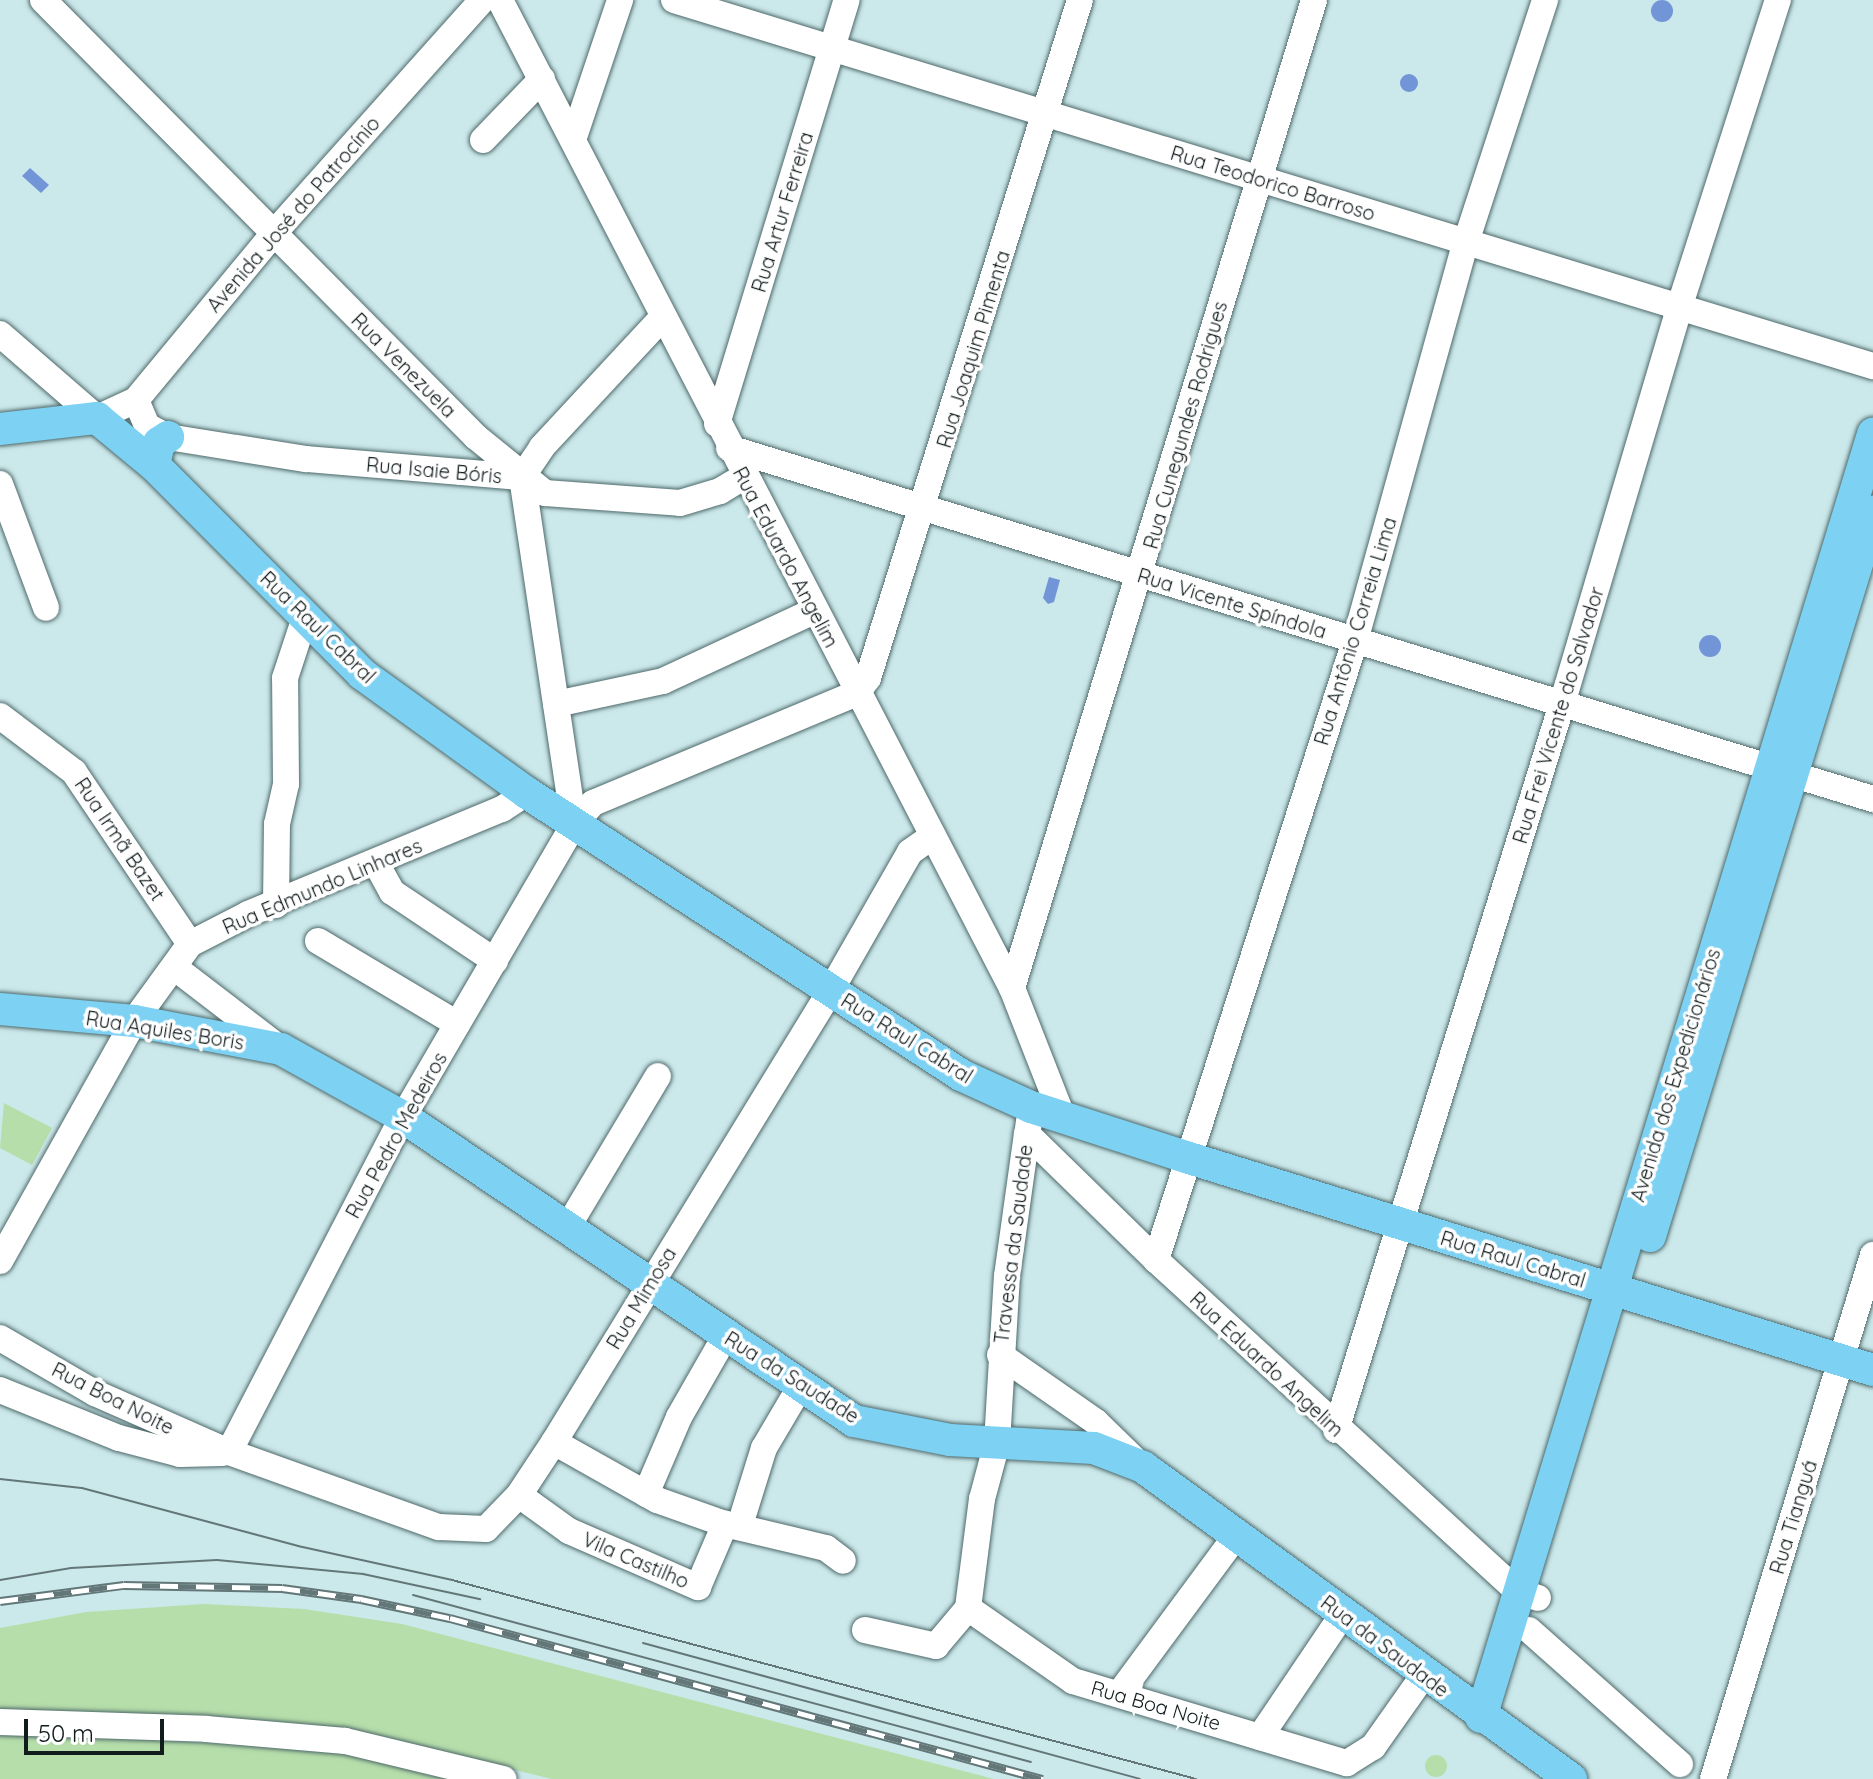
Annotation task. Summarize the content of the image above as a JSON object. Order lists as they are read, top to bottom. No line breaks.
{"streets":{"main road":["Rua Raul Cabral","Rua Aquiles Boris","Avenida dos Expedicionários","Rua da Saudade"],"street":["Rua Teodorico Barroso","Rua Artur Ferreira","Avenida José do Patrocínio","Rua Joaquim Pimenta","Rua Venezuela","Rua Cunegundes Rodrigues","Rua Isaie Bóris","Rua Eduardo Angelim","Rua Vicente Spíndola","Rua Antônio Correia Lima","Rua Frei Vicente do Salvador","Rua Irmã Bazet","Rua Edmundo Linhares","Rua Pedro Medeiros","Travessa da Saudade","Rua Mimosa","Rua Boa Noite","Rua Tianguá","Vila Castilho"]},"crossings":[["Rua Teodorico Barroso","Rua Artur Ferreira"],["Rua Teodorico Barroso","Rua Joaquim Pimenta"],["Rua Teodorico Barroso","Rua Cunegundes Rodrigues"],["Rua Teodorico Barroso","Rua Antônio Correia Lima"],["Rua Teodorico Barroso","Rua Frei Vicente do Salvador"],["Rua Artur Ferreira","Rua Eduardo Angelim"],["Avenida José do Patrocínio","Rua Venezuela"],["Avenida José do Patrocínio","Rua Raul Cabral"],["Rua Joaquim Pimenta","Rua Eduardo Angelim"],["Rua Joaquim Pimenta","Rua Vicente Spíndola"],["Rua Venezuela","Rua Isaie Bóris"],["Rua Cunegundes Rodrigues","Rua Eduardo Angelim"],["Rua Cunegundes Rodrigues","Rua Vicente Spíndola"],["Rua Isaie Bóris","Rua Eduardo Angelim"],["Rua Isaie Bóris","Rua Raul Cabral"],["Rua Eduardo Angelim","Rua Vicente Spíndola"],["Rua Eduardo Angelim","Rua Raul Cabral"],["Rua Eduardo Angelim","Rua Antônio Correia Lima"],["Rua Eduardo Angelim","Rua Frei Vicente do Salvador"],["Rua Eduardo Angelim","Avenida dos Expedicionários"],["Rua Eduardo Angelim","Travessa da Saudade"],["Rua Eduardo Angelim","Rua Mimosa"],["Rua Vicente Spíndola","Rua Antônio Correia Lima"],["Rua Vicente Spíndola","Rua Frei Vicente do Salvador"],["Rua Vicente Spíndola","Avenida dos Expedicionários"],["Rua Raul Cabral","Rua Antônio Correia Lima"],["Rua Raul Cabral","Rua Frei Vicente do Salvador"],["Rua Raul Cabral","Rua Edmundo Linhares"],["Rua Raul Cabral","Avenida dos Expedicionários"],["Rua Raul Cabral","Rua Pedro Medeiros"],["Rua Raul Cabral","Travessa da Saudade"],["Rua Raul Cabral","Rua Mimosa"],["Rua Raul Cabral","Rua Tianguá"],["Rua Irmã Bazet","Rua Edmundo Linhares"],["Rua Aquiles Boris","Rua da Saudade"],["Avenida dos Expedicionários","Rua da Saudade"],["Rua Pedro Medeiros","Rua Mimosa"],["Rua Pedro Medeiros","Rua da Saudade"],["Rua Pedro Medeiros","Rua Boa Noite"],["Travessa da Saudade","Rua da Saudade"],["Travessa da Saudade","Rua Boa Noite"],["Rua Mimosa","Rua da Saudade"],["Rua Mimosa","Rua Boa Noite"],["Rua Mimosa","Vila Castilho"],["Rua da Saudade","Rua Boa Noite"]],"scale_bar":"50 m"}
